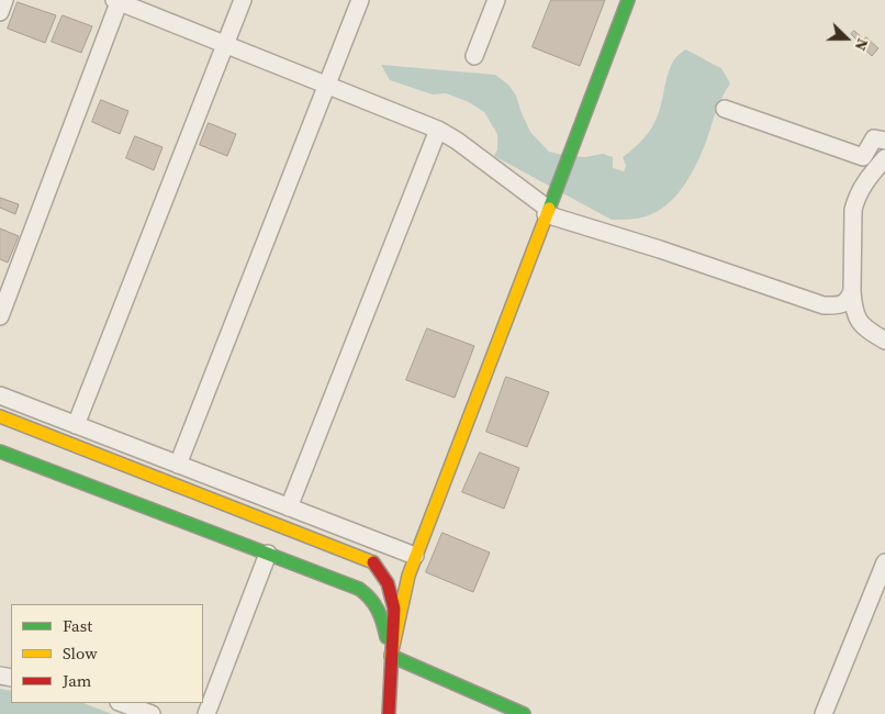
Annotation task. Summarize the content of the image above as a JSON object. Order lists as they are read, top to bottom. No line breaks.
{"legend":["Fast","Slow","Jam"],"north":"right"}
